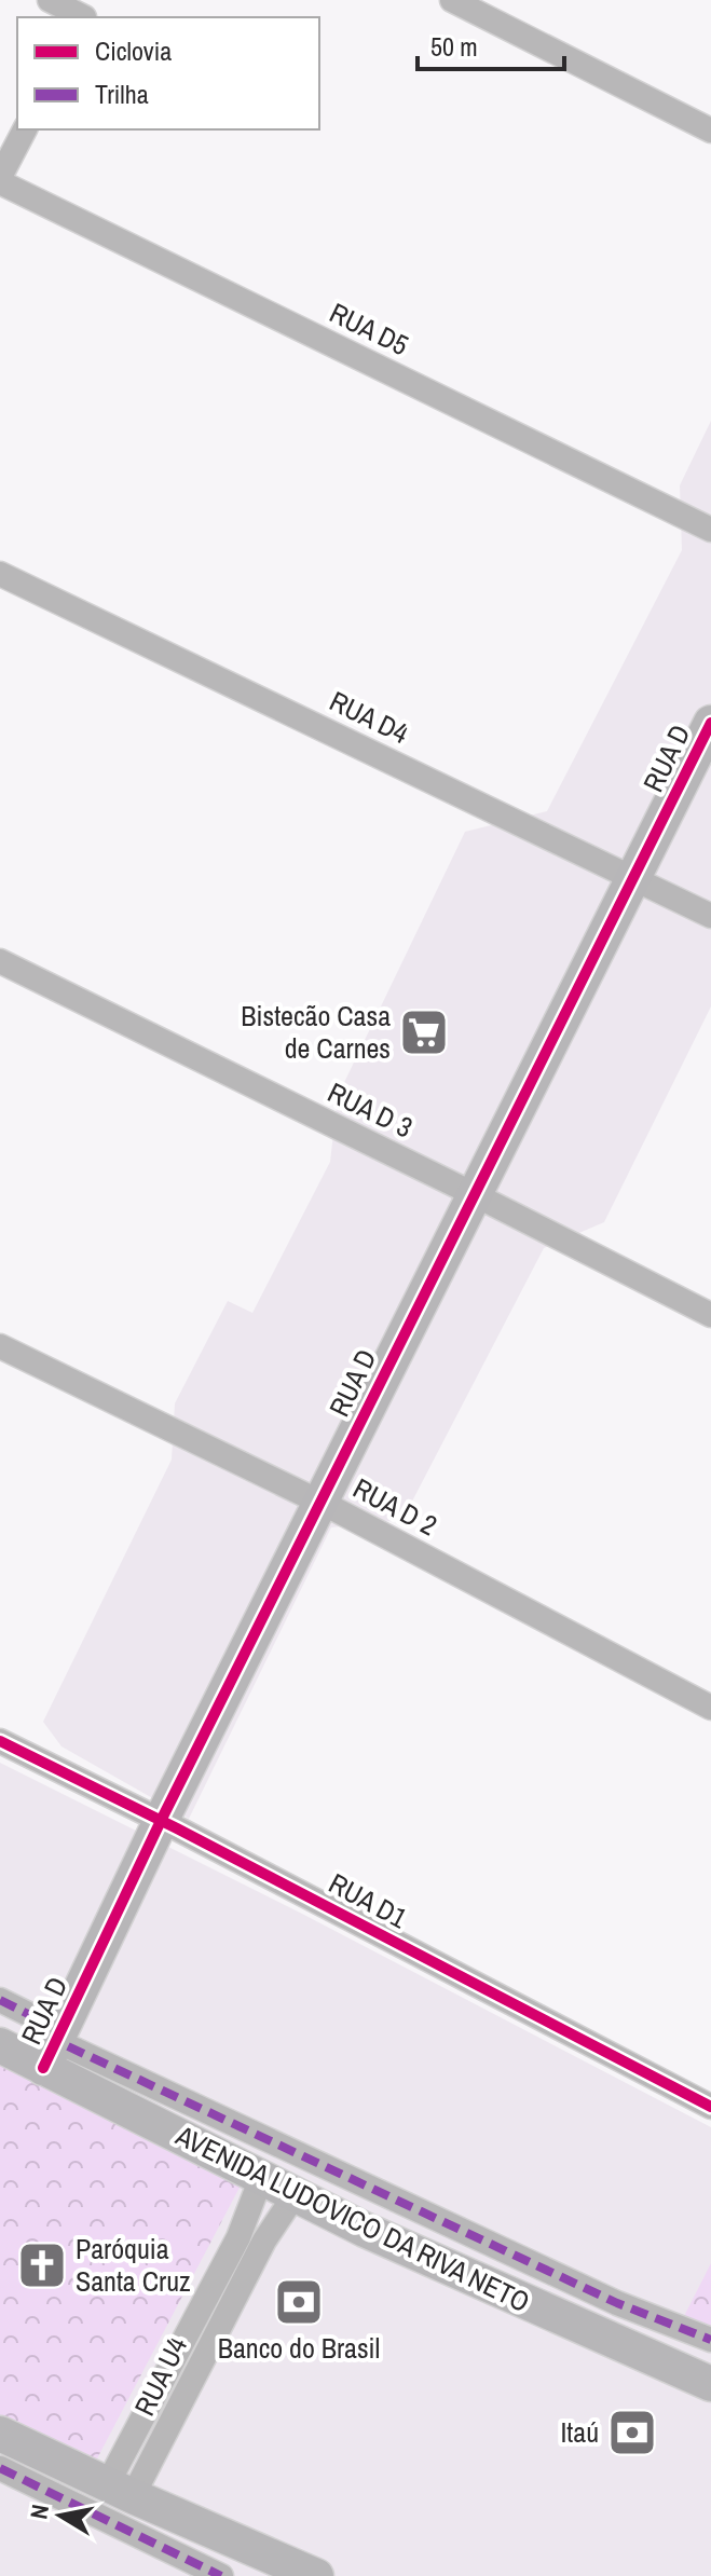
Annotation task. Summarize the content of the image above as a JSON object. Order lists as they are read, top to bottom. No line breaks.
{"streets":{"street":["RUA D5","RUA D4","RUA D","RUA D 3","RUA D 2","RUA D1","AVENIDA LUDOVICO DA RIVA NETO","RUA U4"]},"crossings":[["RUA D4","RUA D"],["RUA D","RUA D 3"],["RUA D","RUA D 2"],["RUA D","RUA D1"],["RUA D","AVENIDA LUDOVICO DA RIVA NETO"],["AVENIDA LUDOVICO DA RIVA NETO","RUA U4"]],"places":{"supermarket":["Bistecão Casa de Carnes"],"church":["Paróquia Santa Cruz"],"bank":["Banco do Brasil","Itaú"]},"legend":["Ciclovia","Trilha"],"scale_bar":"50 m","north":"left"}
